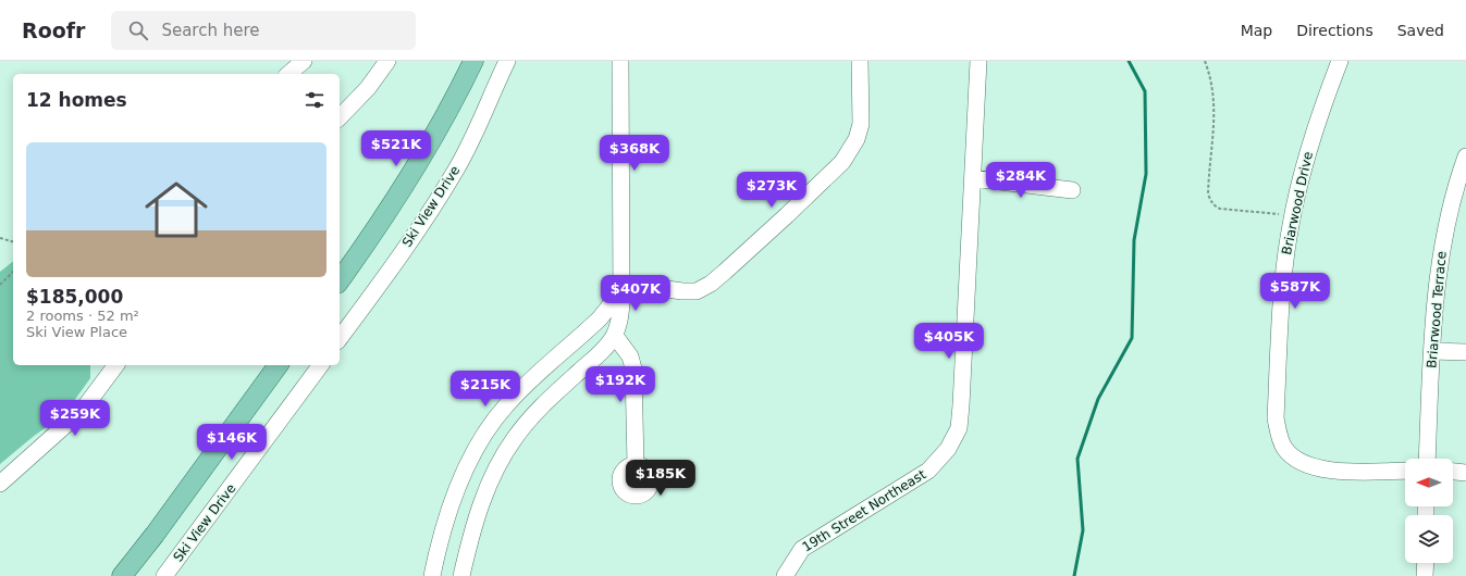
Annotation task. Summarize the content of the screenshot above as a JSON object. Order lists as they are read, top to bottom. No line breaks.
{"streets":{"street":["Briarwood Drive","Ski View Drive","Briarwood Terrace","19th Street Northeast"]},"north":"left","page":{"header":"Roofr","search":"Search here","nav":["Map","Directions","Saved"],"heading":"12 homes","list":[{"name":"$185,000","note":"2 rooms · 52 m² · Ski View Place"}],"price":["$521K","$368K","$284K","$273K","$587K","$407K","$405K","$192K","$215K","$259K","$146K","$185K"]}}
